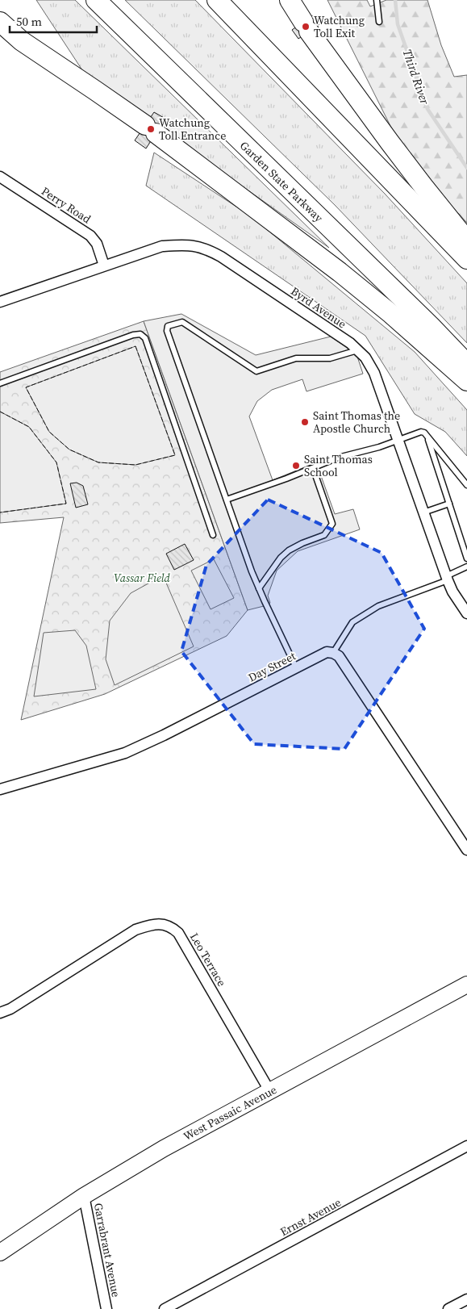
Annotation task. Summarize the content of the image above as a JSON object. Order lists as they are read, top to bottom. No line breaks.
{"streets":{"highway":["Garden State Parkway"],"main road":["West Passaic Avenue"],"street":["Perry Road","Byrd Avenue","Day Street","Leo Terrace","Ernst Avenue","Garrabrant Avenue"]},"crossings":[["Perry Road","Byrd Avenue"],["Leo Terrace","West Passaic Avenue"],["West Passaic Avenue","Garrabrant Avenue"]],"water":["Third River"],"parks":["Vassar Field"],"places":["Watchung Toll Exit","Watchung Toll Entrance","Saint Thomas the Apostle Church","Saint Thomas School"],"scale_bar":"50 m"}
